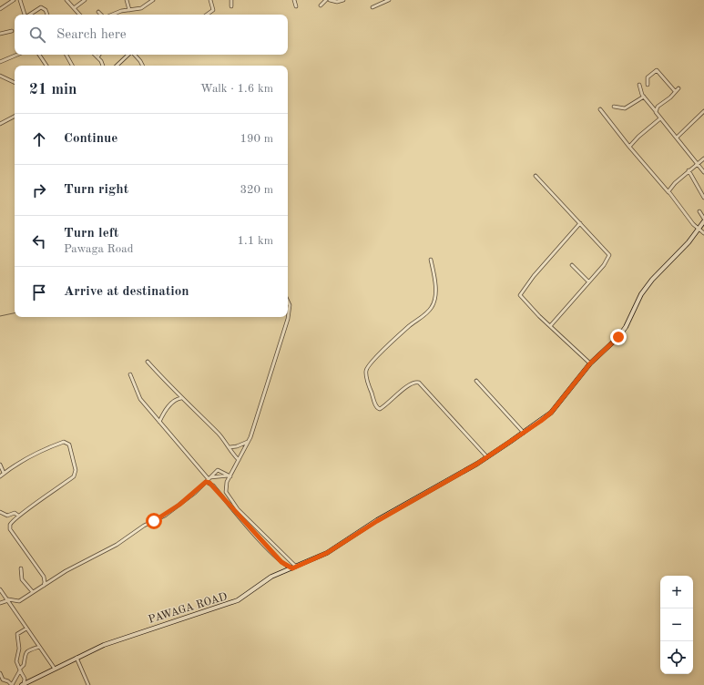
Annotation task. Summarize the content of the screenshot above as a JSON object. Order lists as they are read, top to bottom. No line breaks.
{"streets":{"main road":["PAWAGA ROAD"]},"page":{"search":"Search here","heading":["21 min","Walk · 1.6 km"],"list":[["Continue","190 m"],["Turn right","320 m"],["Turn left","Pawaga Road","1.1 km"],"Arrive at destination"],"map_buttons":["+","−"]}}
